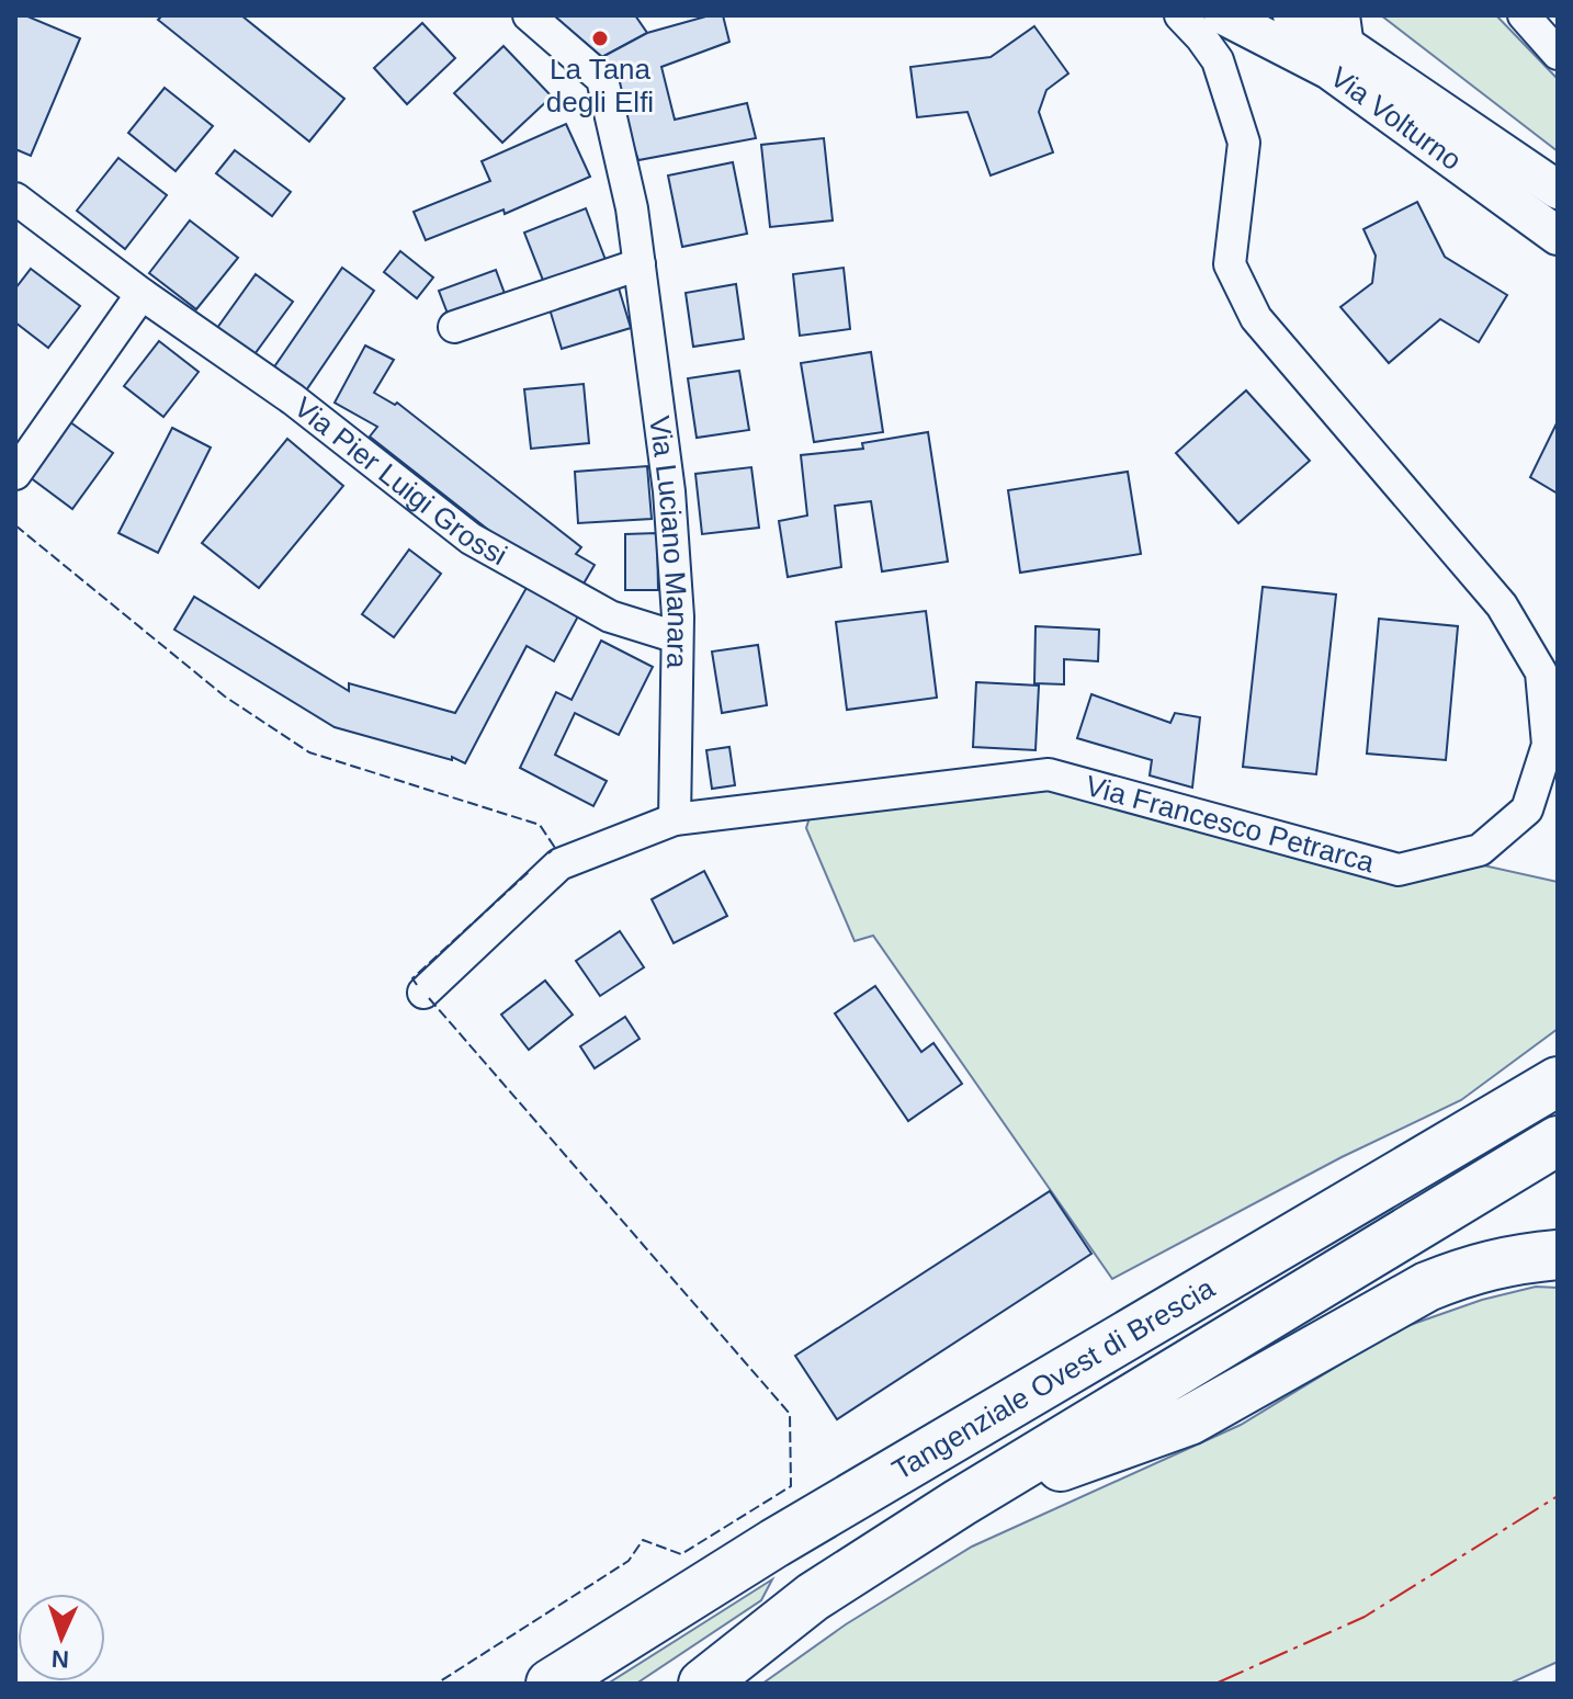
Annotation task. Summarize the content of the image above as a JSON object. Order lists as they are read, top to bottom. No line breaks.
{"streets":{"highway":["Tangenziale Ovest di Brescia"],"street":["Via Volturno","Via Pier Luigi Grossi","Via Luciano Manara","Via Francesco Petrarca"]},"crossings":[["Via Pier Luigi Grossi","Via Luciano Manara"],["Via Luciano Manara","Via Francesco Petrarca"]],"places":["La Tana degli Elfi"],"north":"bottom"}
